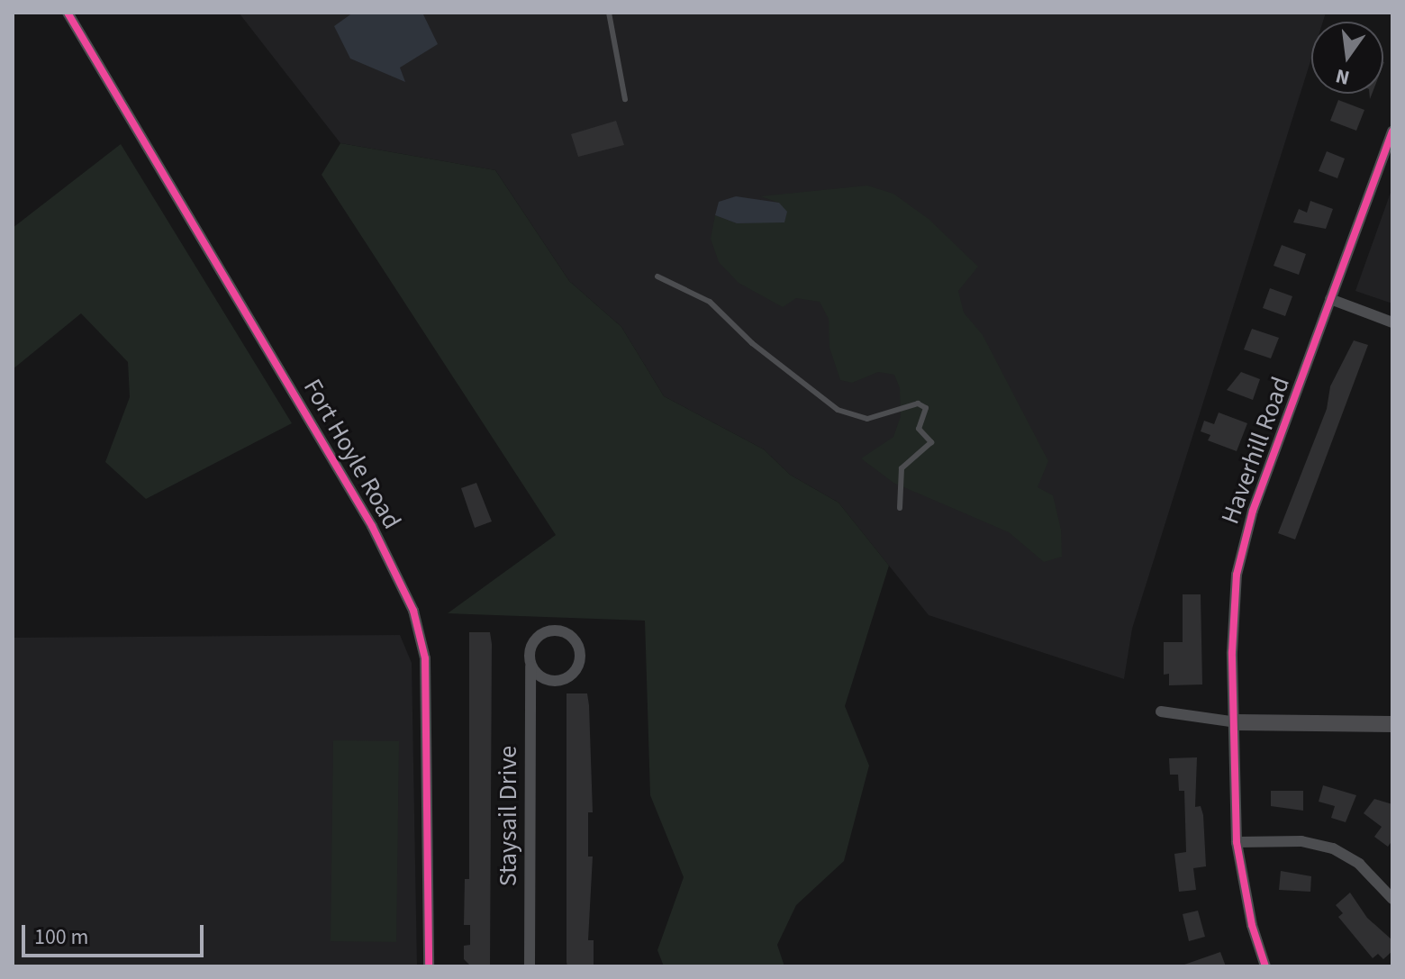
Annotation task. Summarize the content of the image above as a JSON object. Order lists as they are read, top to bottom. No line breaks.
{"streets":{"street":["Haverhill Road","Fort Hoyle Road","Staysail Drive"]},"scale_bar":"100 m","north":"bottom"}
